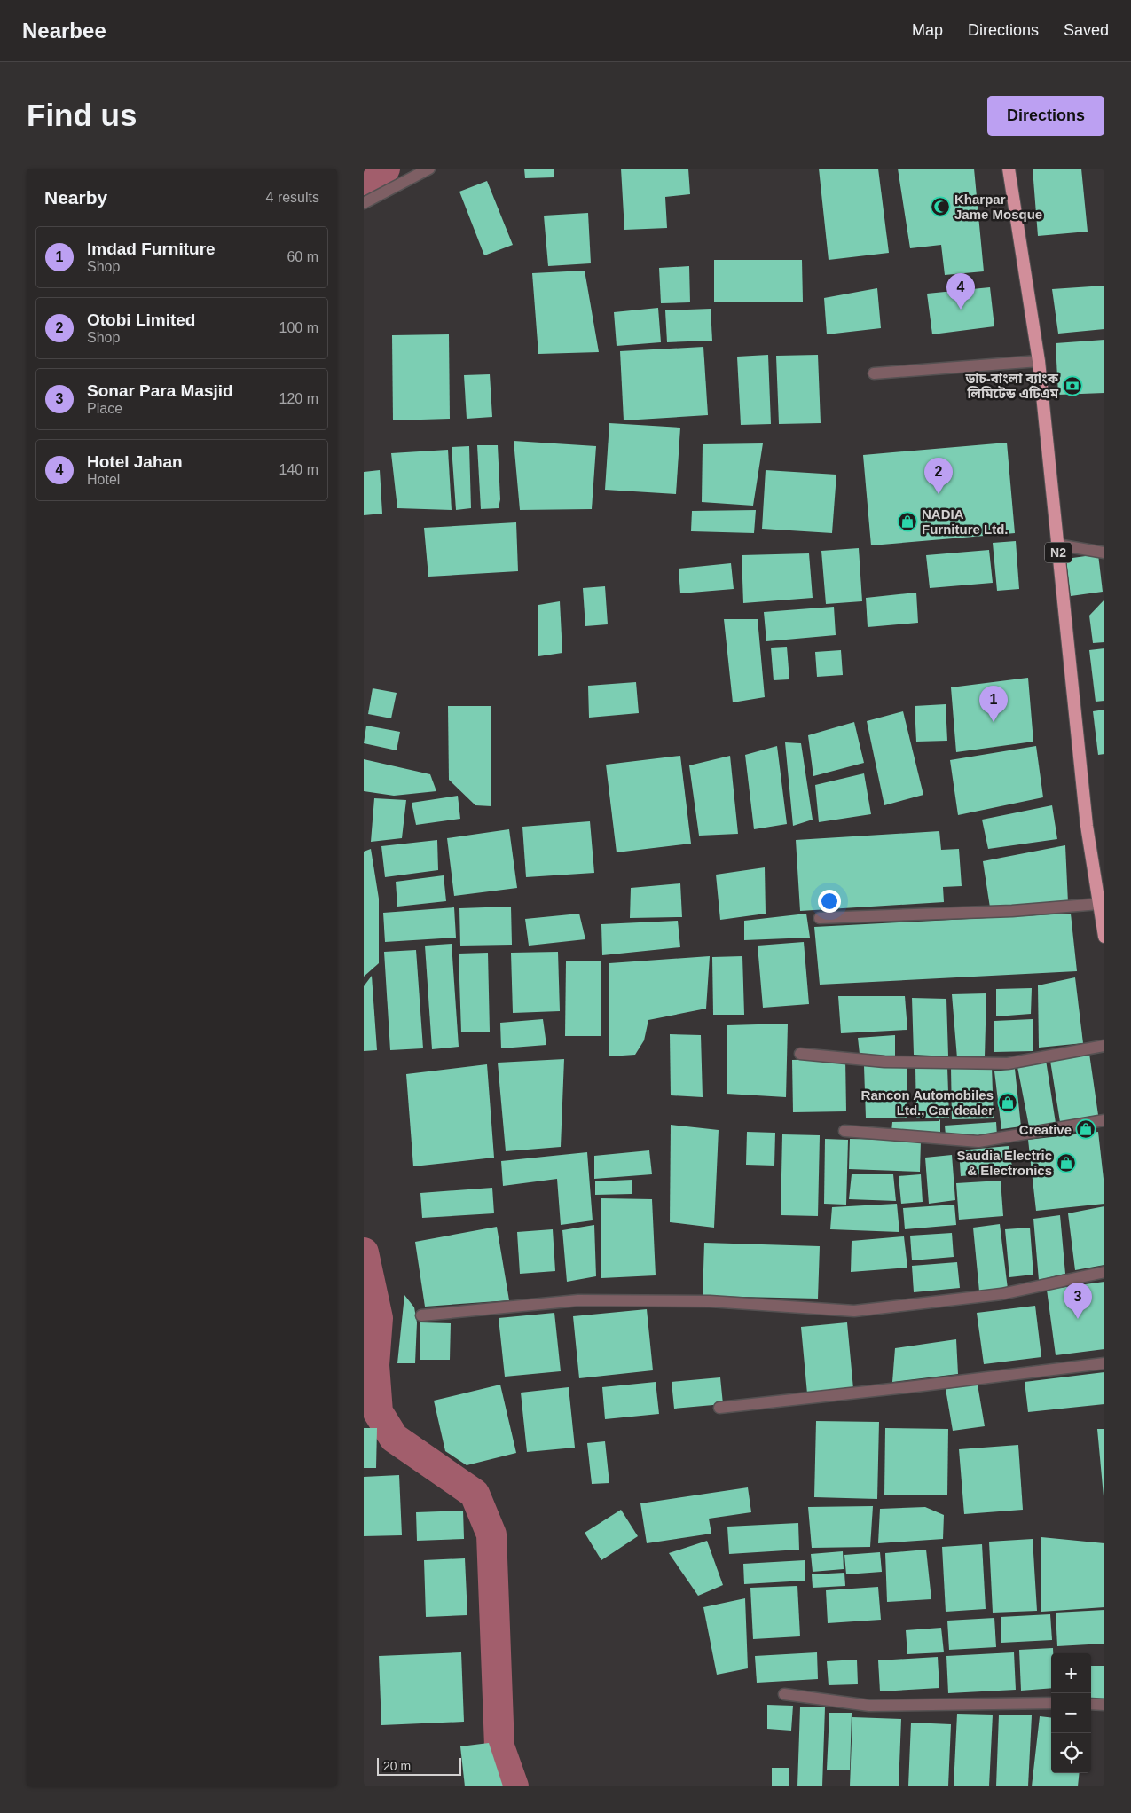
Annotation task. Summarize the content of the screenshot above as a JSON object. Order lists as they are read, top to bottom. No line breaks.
{"streets":{"highway":["N2"]},"places":{"mosque":["Kharpar Jame Mosque"],"bank":["ডাচ-বাংলা ব্যাংক লিমিটেড এটিএম"],"shop":["NADIA Furniture Ltd.","Rancon Automobiles Ltd., Car dealer","Creative","Saudia Electric & Electronics"]},"scale_bar":"20 m","page":{"header":"Nearbee","nav":["Map","Directions","Saved"],"buttons":"Directions","title":"Find us","heading":["Nearby","4 results"],"list":[{"mark":"1","name":"Imdad Furniture","note":"Shop","value":"60 m"},{"mark":"2","name":"Otobi Limited","note":"Shop","value":"100 m"},{"mark":"3","name":"Sonar Para Masjid","note":"Place","value":"120 m"},{"mark":"4","name":"Hotel Jahan","note":"Hotel","value":"140 m"}],"pins":["4","2","1","3"],"map_buttons":["+","−"],"scale":"20 m"}}
